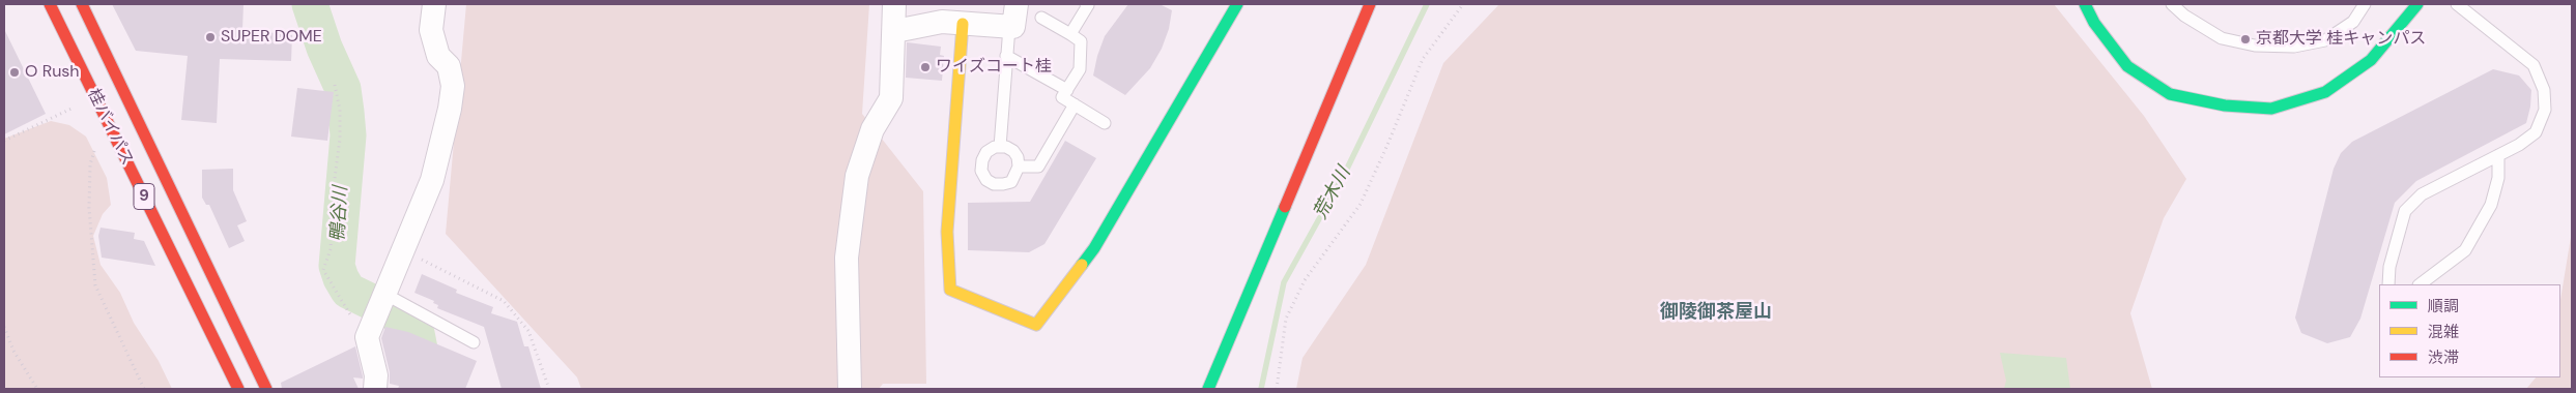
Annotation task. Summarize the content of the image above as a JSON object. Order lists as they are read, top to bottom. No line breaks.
{"streets":{"main road":["桂バイパス","9"]},"districts":["御陵御茶屋山"],"water":["荒木川","鴨谷川"],"places":["SUPER DOME","京都大学 桂キャンパス","ワイズコート桂","O Rush"],"legend":["順調","混雑","渋滞"]}
